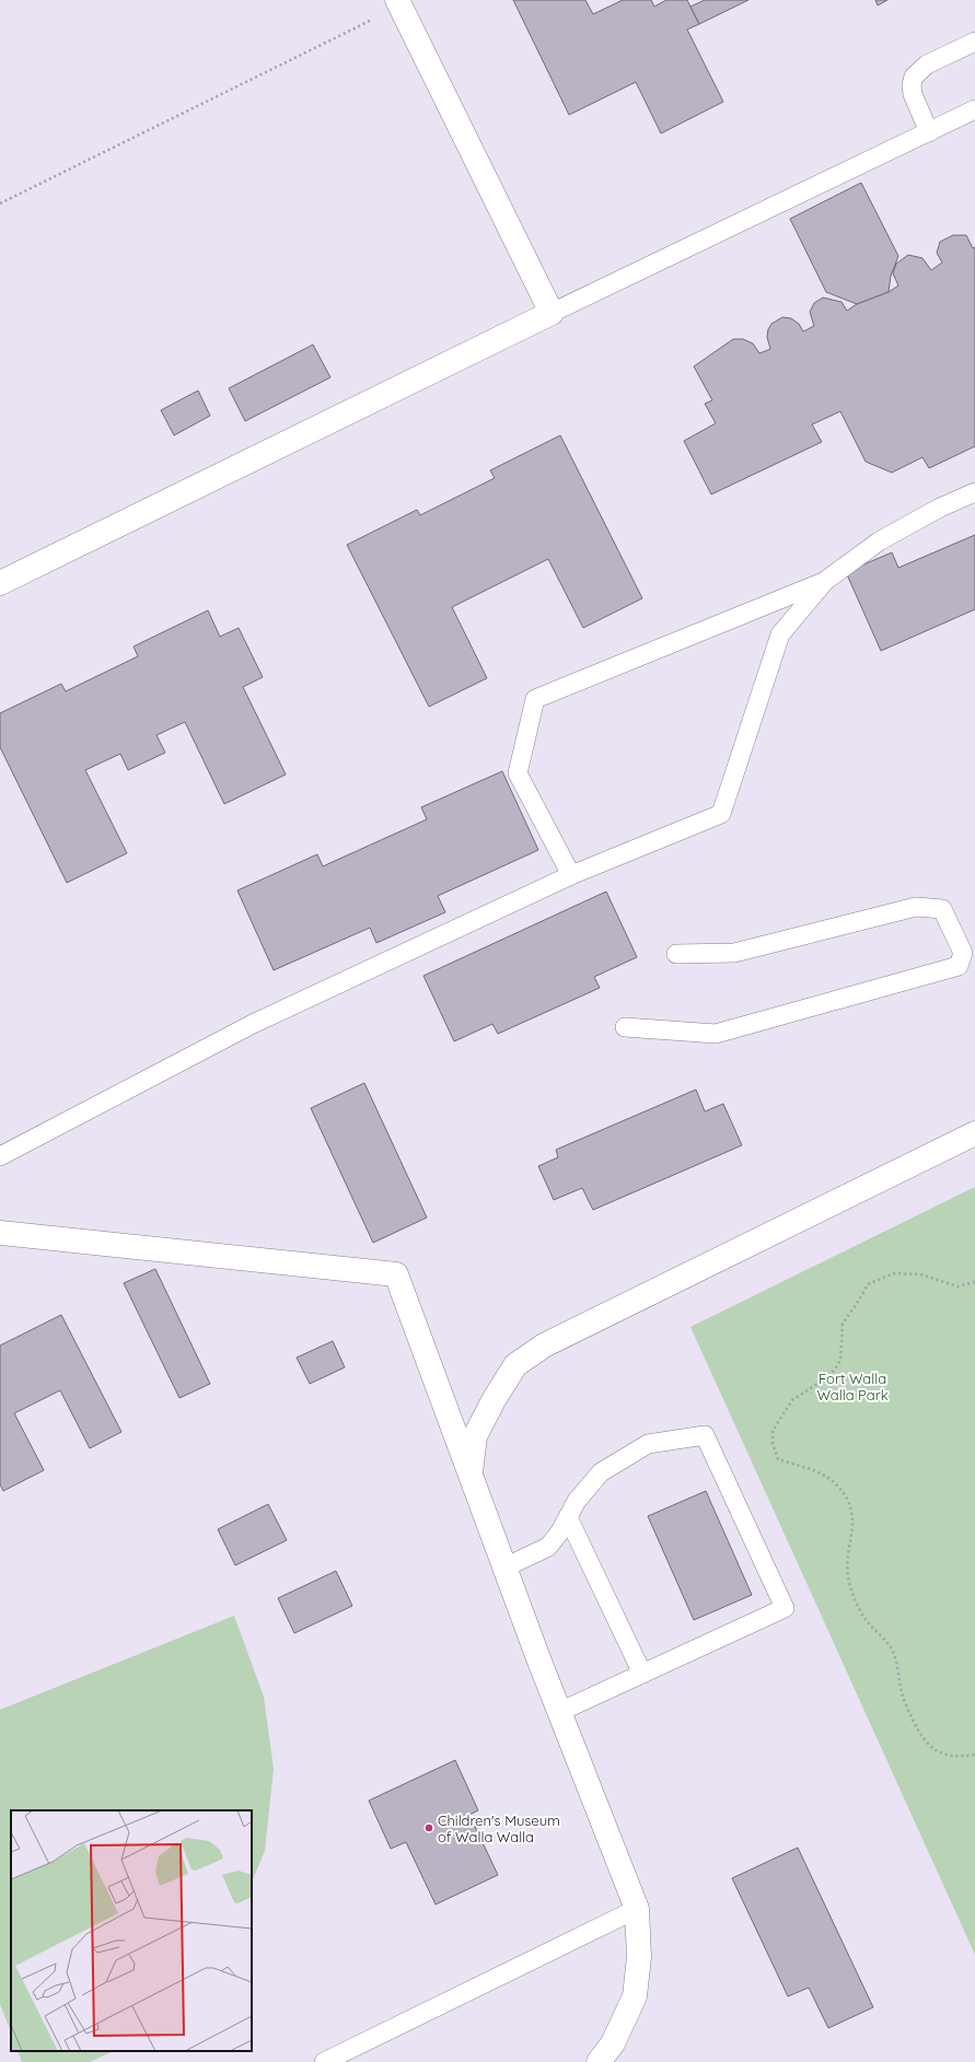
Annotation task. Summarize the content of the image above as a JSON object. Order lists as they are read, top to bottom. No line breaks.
{"parks":["Fort Walla Walla Park"],"places":["Children's Museum of Walla Walla"]}
